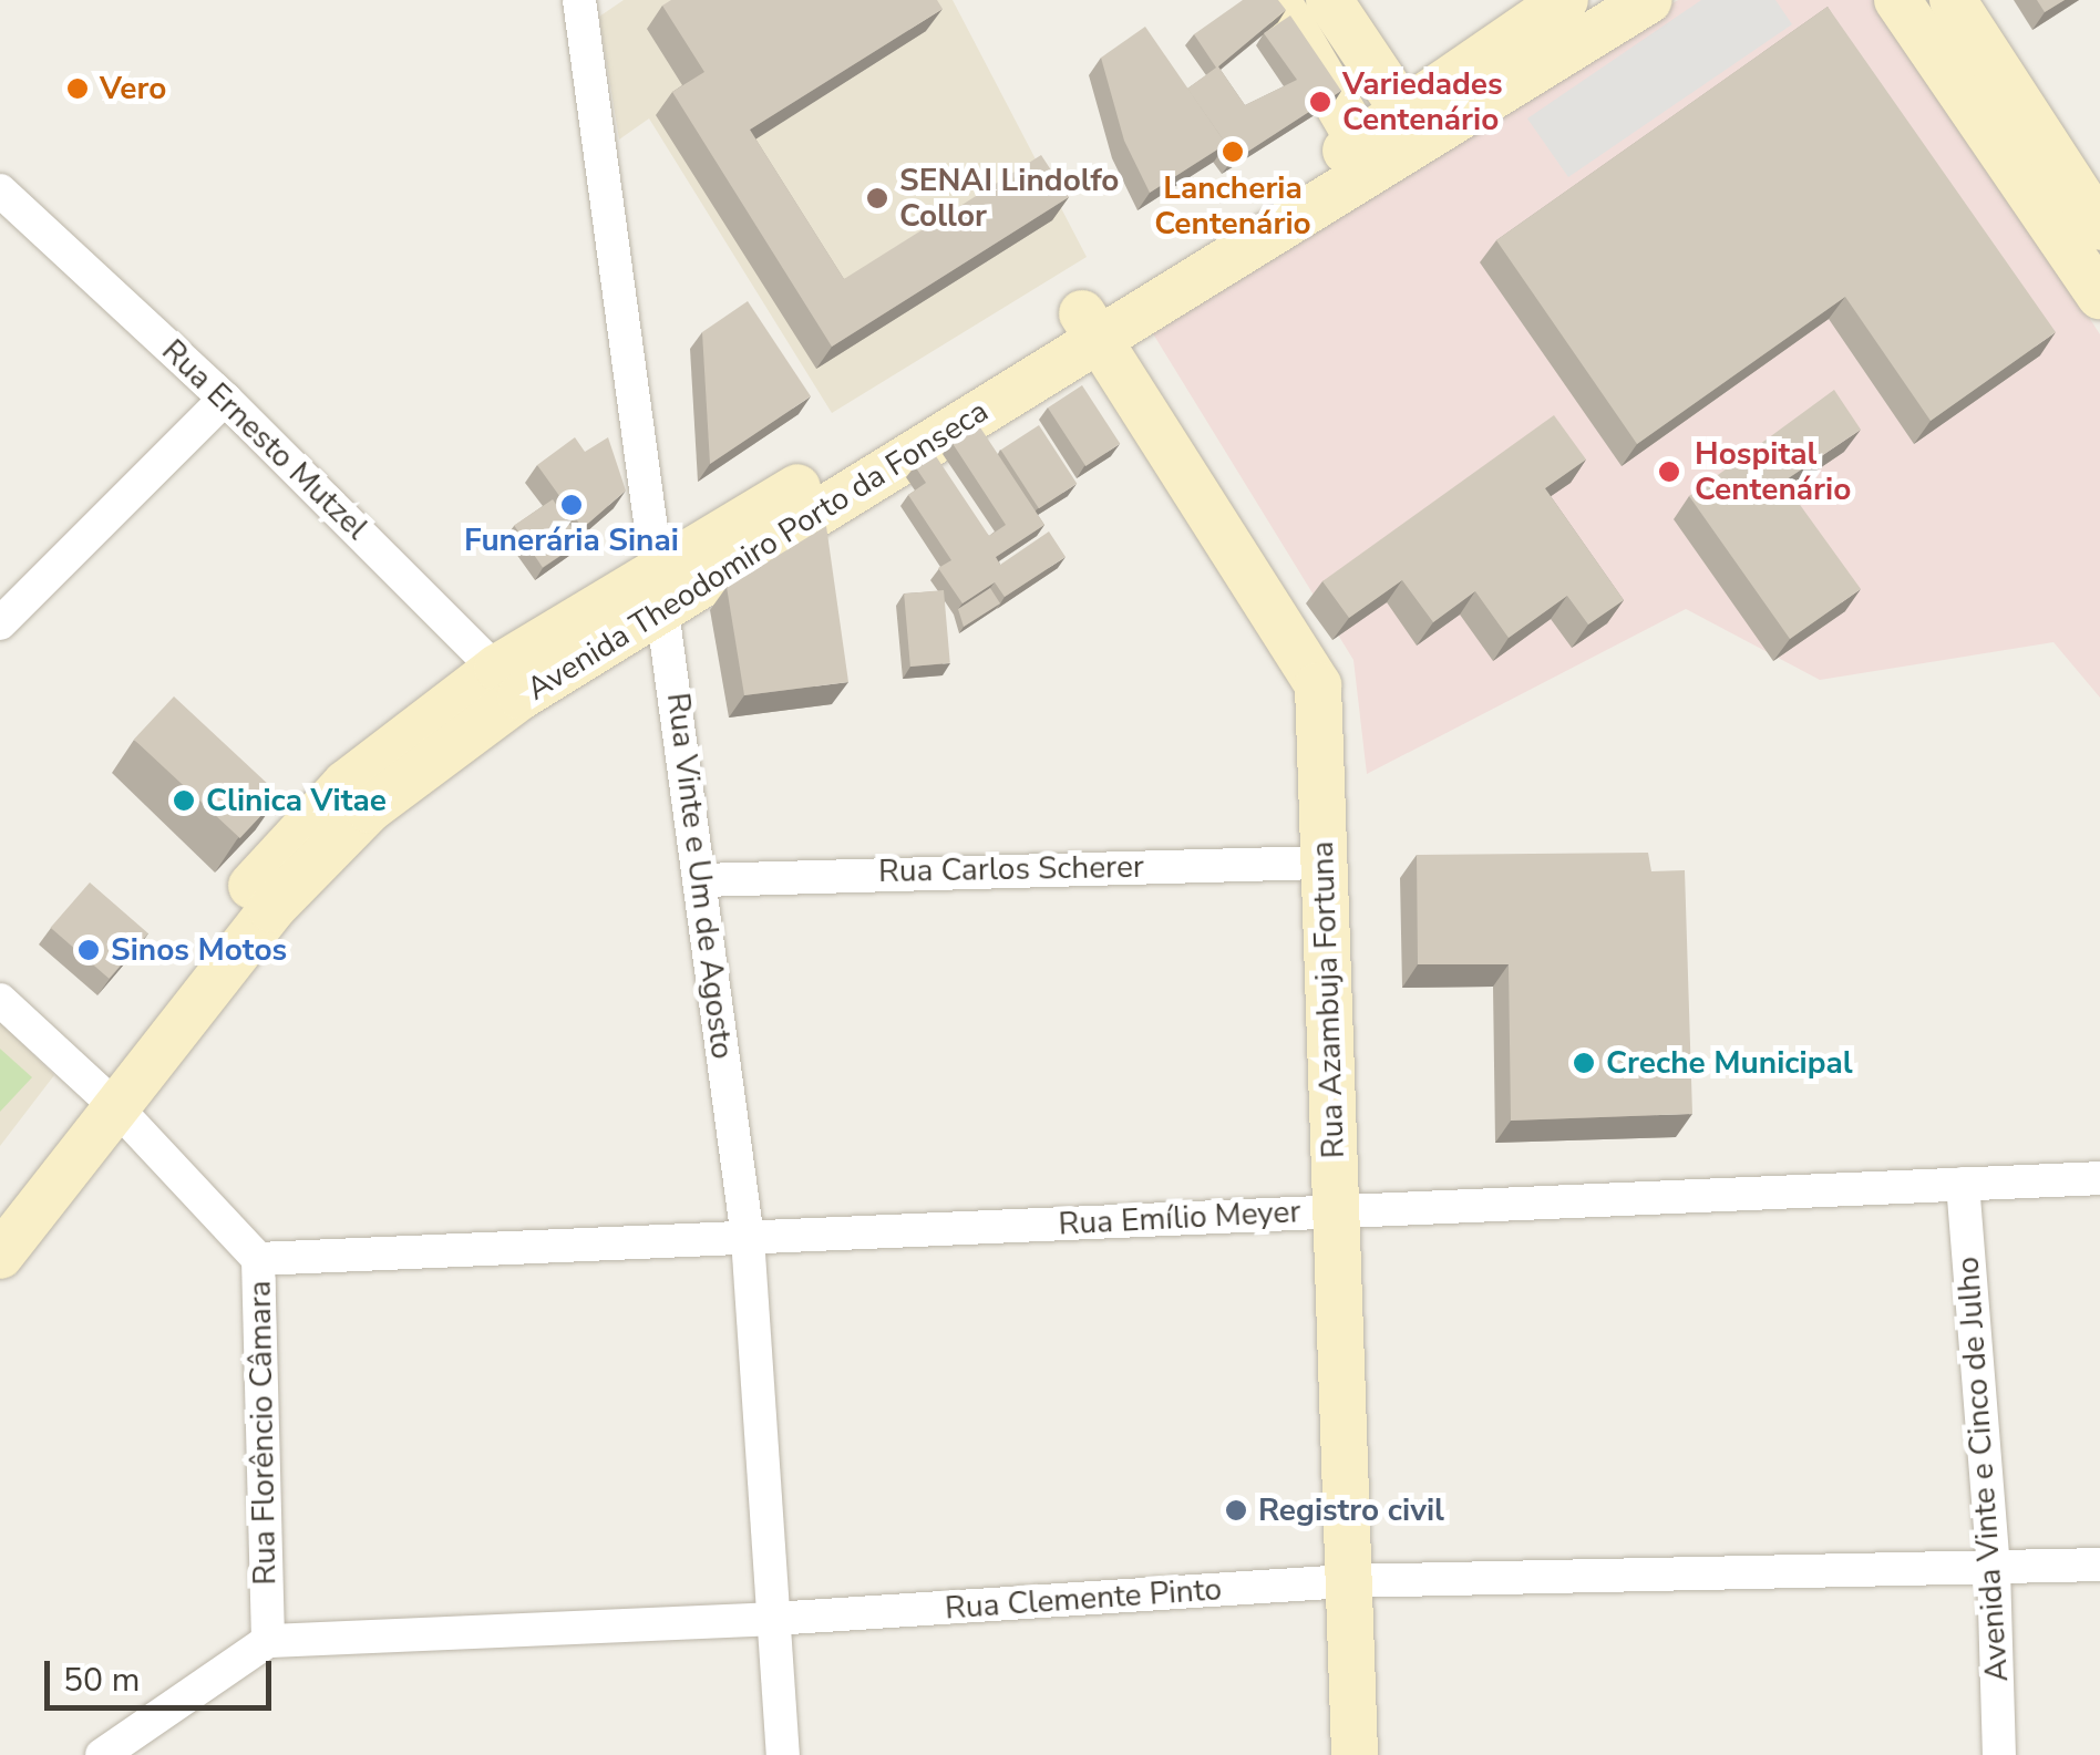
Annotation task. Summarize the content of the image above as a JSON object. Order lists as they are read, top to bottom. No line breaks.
{"streets":{"main road":["Avenida Theodomiro Porto da Fonseca","Rua Azambuja Fortuna"],"street":["Rua Ernesto Mutzel","Rua Carlos Scherer","Rua Vinte e Um de Agosto","Rua Emílio Meyer","Rua Florêncio Câmara","Avenida Vinte e Cinco de Julho","Rua Clemente Pinto"]},"crossings":[["Rua Ernesto Mutzel","Avenida Theodomiro Porto da Fonseca"],["Avenida Theodomiro Porto da Fonseca","Rua Vinte e Um de Agosto"],["Avenida Theodomiro Porto da Fonseca","Rua Azambuja Fortuna"],["Avenida Theodomiro Porto da Fonseca","Rua Florêncio Câmara"],["Rua Carlos Scherer","Rua Vinte e Um de Agosto"],["Rua Carlos Scherer","Rua Azambuja Fortuna"],["Rua Vinte e Um de Agosto","Rua Emílio Meyer"],["Rua Vinte e Um de Agosto","Rua Clemente Pinto"],["Rua Azambuja Fortuna","Rua Emílio Meyer"],["Rua Azambuja Fortuna","Rua Clemente Pinto"],["Rua Emílio Meyer","Rua Florêncio Câmara"],["Rua Emílio Meyer","Avenida Vinte e Cinco de Julho"],["Rua Florêncio Câmara","Rua Clemente Pinto"],["Avenida Vinte e Cinco de Julho","Rua Clemente Pinto"]],"places":["Vero","Variedades Centenário","Lancheria Centenário","SENAI Lindolfo Collor","Hospital Centenário","Funerária Sinai","Clinica Vitae","Sinos Motos","Creche Municipal","Registro civil"],"scale_bar":"50 m"}
